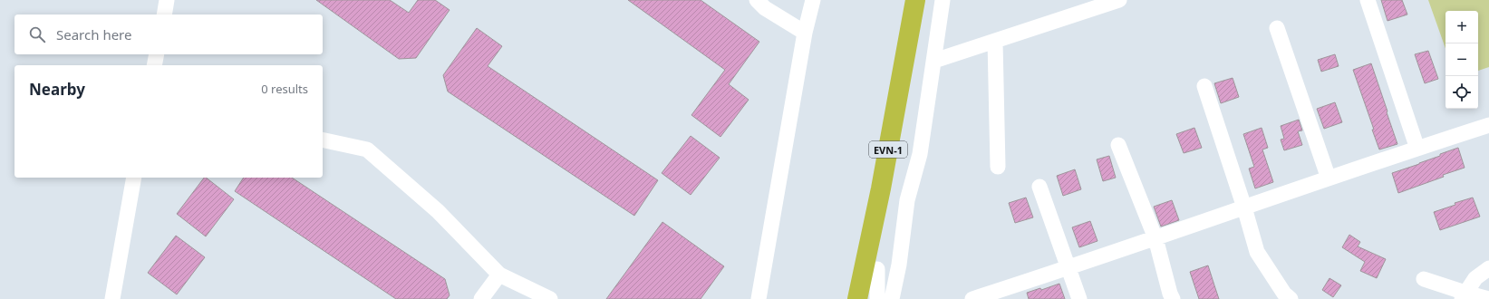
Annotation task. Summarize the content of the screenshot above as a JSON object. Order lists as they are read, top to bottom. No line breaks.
{"streets":{"highway":["EVN-1"]},"page":{"map_buttons":["+","−"],"search":"Search here","heading":["Nearby","0 results"]}}
